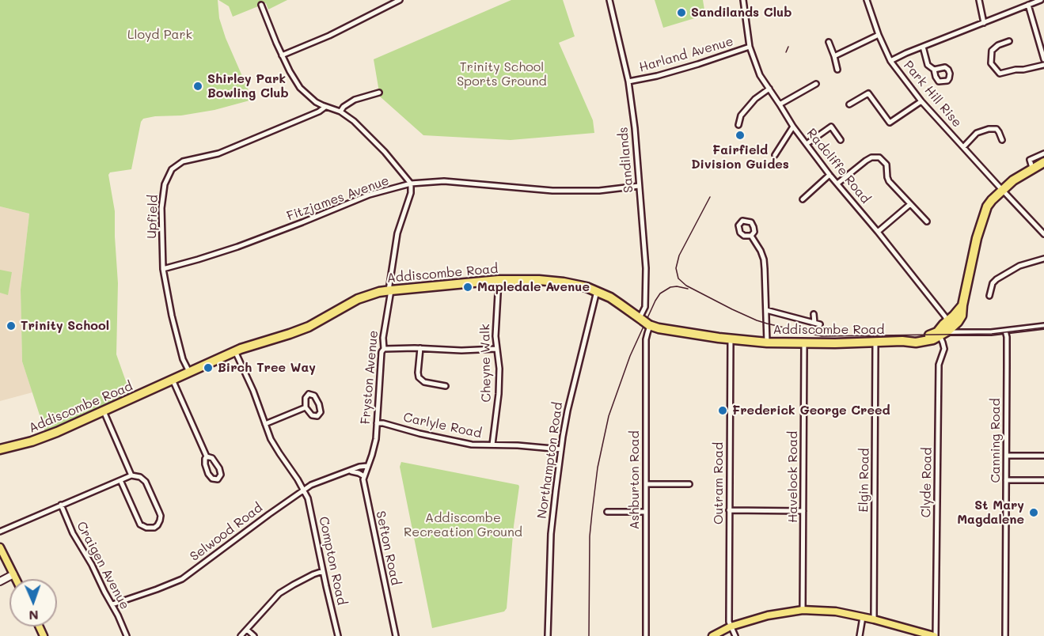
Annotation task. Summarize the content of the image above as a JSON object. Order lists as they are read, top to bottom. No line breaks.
{"streets":{"highway":["Addiscombe Road"],"street":["Harland Avenue","Park Hill Rise","Sandilands","Radcliffe Road","Fitzjames Avenue","Upfield","Cheyne Walk","Fryston Avenue","Carlyle Road","Canning Road","Northampton Road","Havelock Road","Ashburton Road","Elgin Road","Clyde Road","Outram Road","Selwood Road","Sefton Road","Compton Road","Craigen Avenue"]},"crossings":[["Harland Avenue","Sandilands"],["Harland Avenue","Radcliffe Road"],["Sandilands","Fitzjames Avenue"],["Sandilands","Addiscombe Road"],["Sandilands","Ashburton Road"],["Radcliffe Road","Addiscombe Road"],["Fitzjames Avenue","Upfield"],["Upfield","Addiscombe Road"],["Addiscombe Road","Cheyne Walk"],["Addiscombe Road","Fryston Avenue"],["Addiscombe Road","Canning Road"],["Addiscombe Road","Northampton Road"],["Addiscombe Road","Havelock Road"],["Addiscombe Road","Ashburton Road"],["Addiscombe Road","Elgin Road"],["Addiscombe Road","Clyde Road"],["Addiscombe Road","Outram Road"],["Cheyne Walk","Carlyle Road"],["Fryston Avenue","Carlyle Road"],["Fryston Avenue","Selwood Road"],["Fryston Avenue","Sefton Road"],["Carlyle Road","Northampton Road"],["Selwood Road","Sefton Road"],["Selwood Road","Compton Road"],["Selwood Road","Craigen Avenue"]],"parks":["Lloyd Park","Trinity School Sports Ground","Addiscombe Recreation Ground"],"places":["Sandilands Club","Shirley Park Bowling Club","Fairfield Division Guides","Mapledale Avenue","Trinity School","Birch Tree Way","Frederick George Creed","St Mary Magdalene"],"north":"bottom"}
